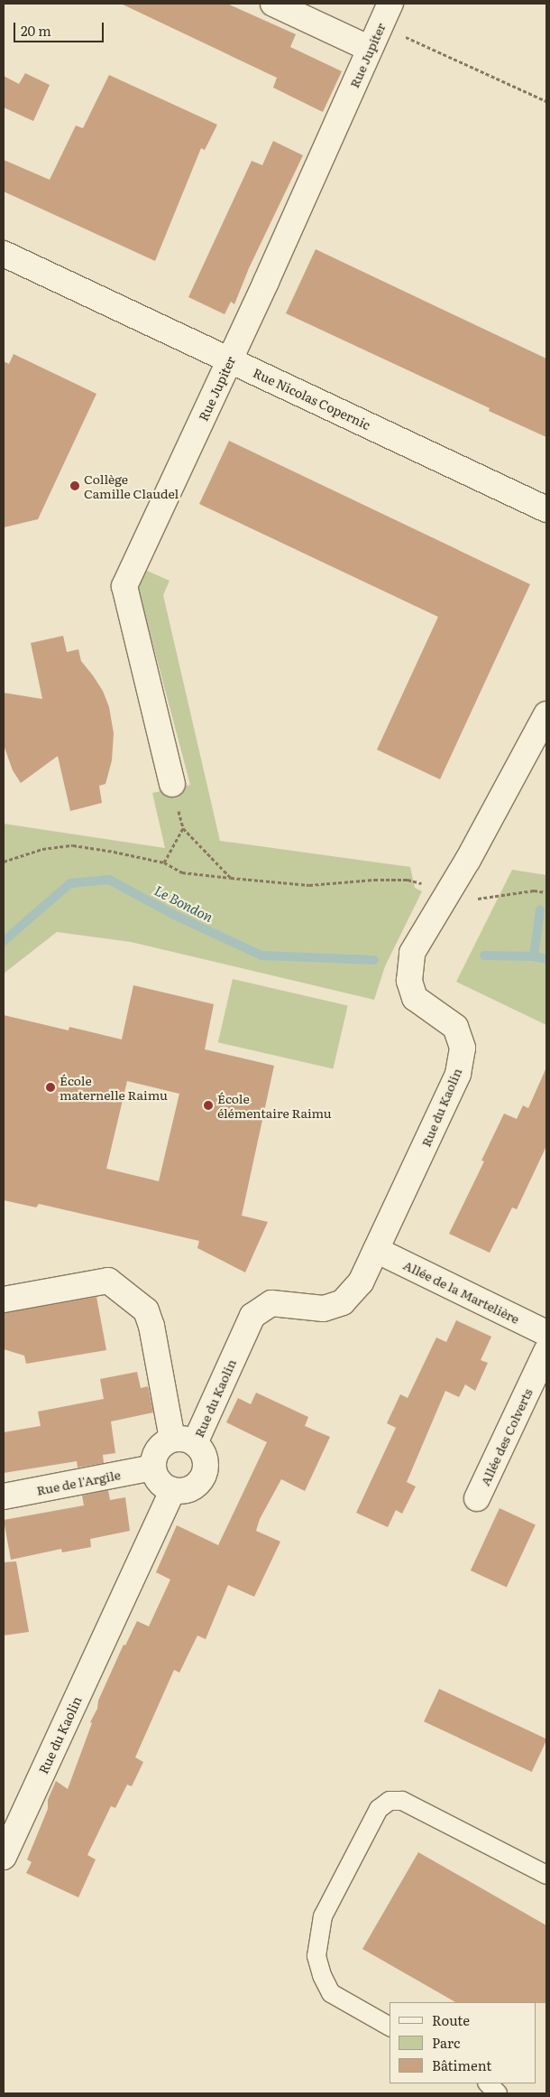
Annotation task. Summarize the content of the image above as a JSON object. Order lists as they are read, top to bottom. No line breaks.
{"streets":{"street":["Rue Jupiter","Rue Nicolas Copernic","Rue du Kaolin","Allée de la Martelière","Allée des Colverts","Rue de l'Argile"]},"crossings":[["Rue Jupiter","Rue Nicolas Copernic"],["Rue du Kaolin","Allée de la Martelière"],["Rue du Kaolin","Rue de l'Argile"]],"water":["Le Bondon"],"places":["Collège Camille Claudel","École maternelle Raimu","École élémentaire Raimu"],"legend":["Route","Parc","Bâtiment"],"scale_bar":"20 m"}
